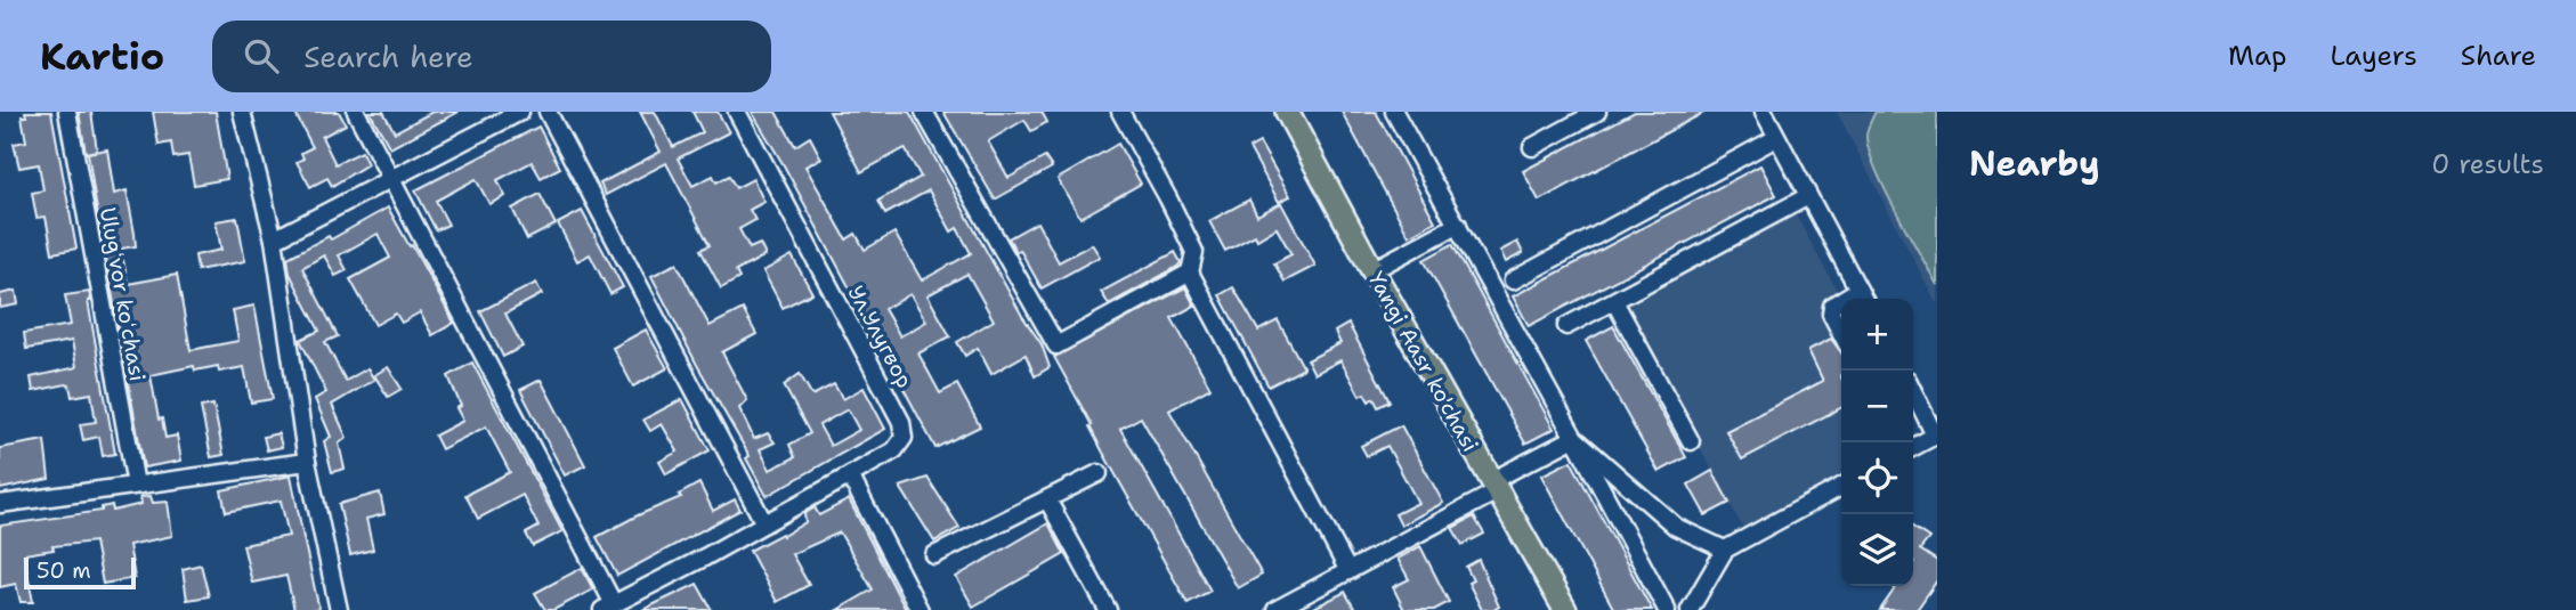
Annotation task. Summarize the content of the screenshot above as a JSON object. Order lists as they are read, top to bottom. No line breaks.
{"streets":{"main road":["Yangi Aasr ko'chasi"],"street":["Ulugʻvor koʻchasi","Ул.Улугвор"]},"scale_bar":"50 m","page":{"header":"Kartio","search":"Search here","nav":["Map","Layers","Share"],"heading":["Nearby","0 results"],"map_buttons":["+","−"],"scale":"50 m"}}
